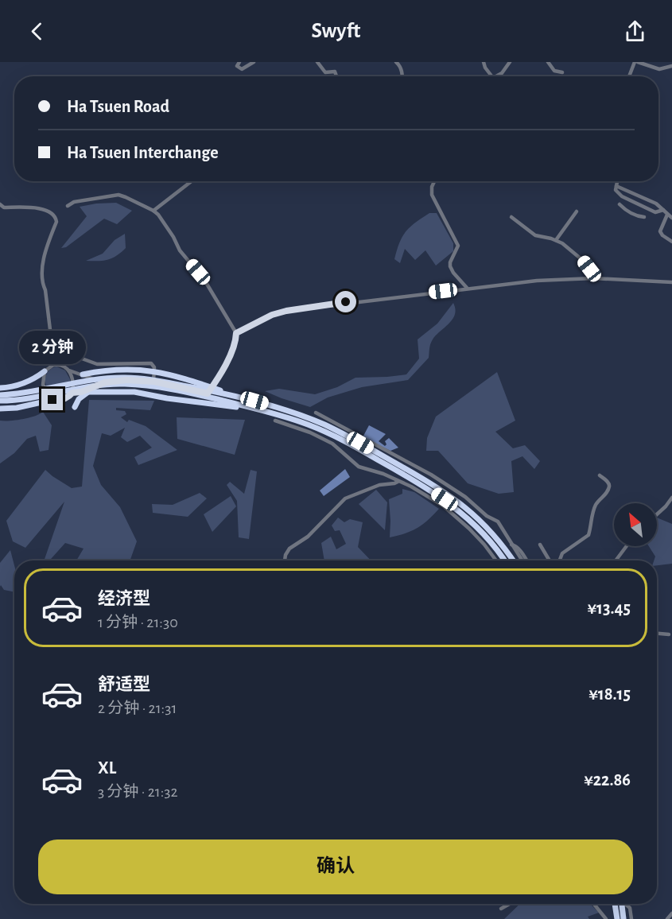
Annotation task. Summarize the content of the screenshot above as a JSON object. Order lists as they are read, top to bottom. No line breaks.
{"north":"top left","page":{"header":"Swyft","banner":["Ha Tsuen Road","Ha Tsuen Interchange"],"bubble":"2 分钟","list":[{"name":"经济型","note":"1 分钟 · 21:30","value":"¥13.45"},{"name":"舒适型","note":"2 分钟 · 21:31","value":"¥18.15"},{"name":"XL","note":"3 分钟 · 21:32","value":"¥22.86"}],"buttons":"确认"}}
